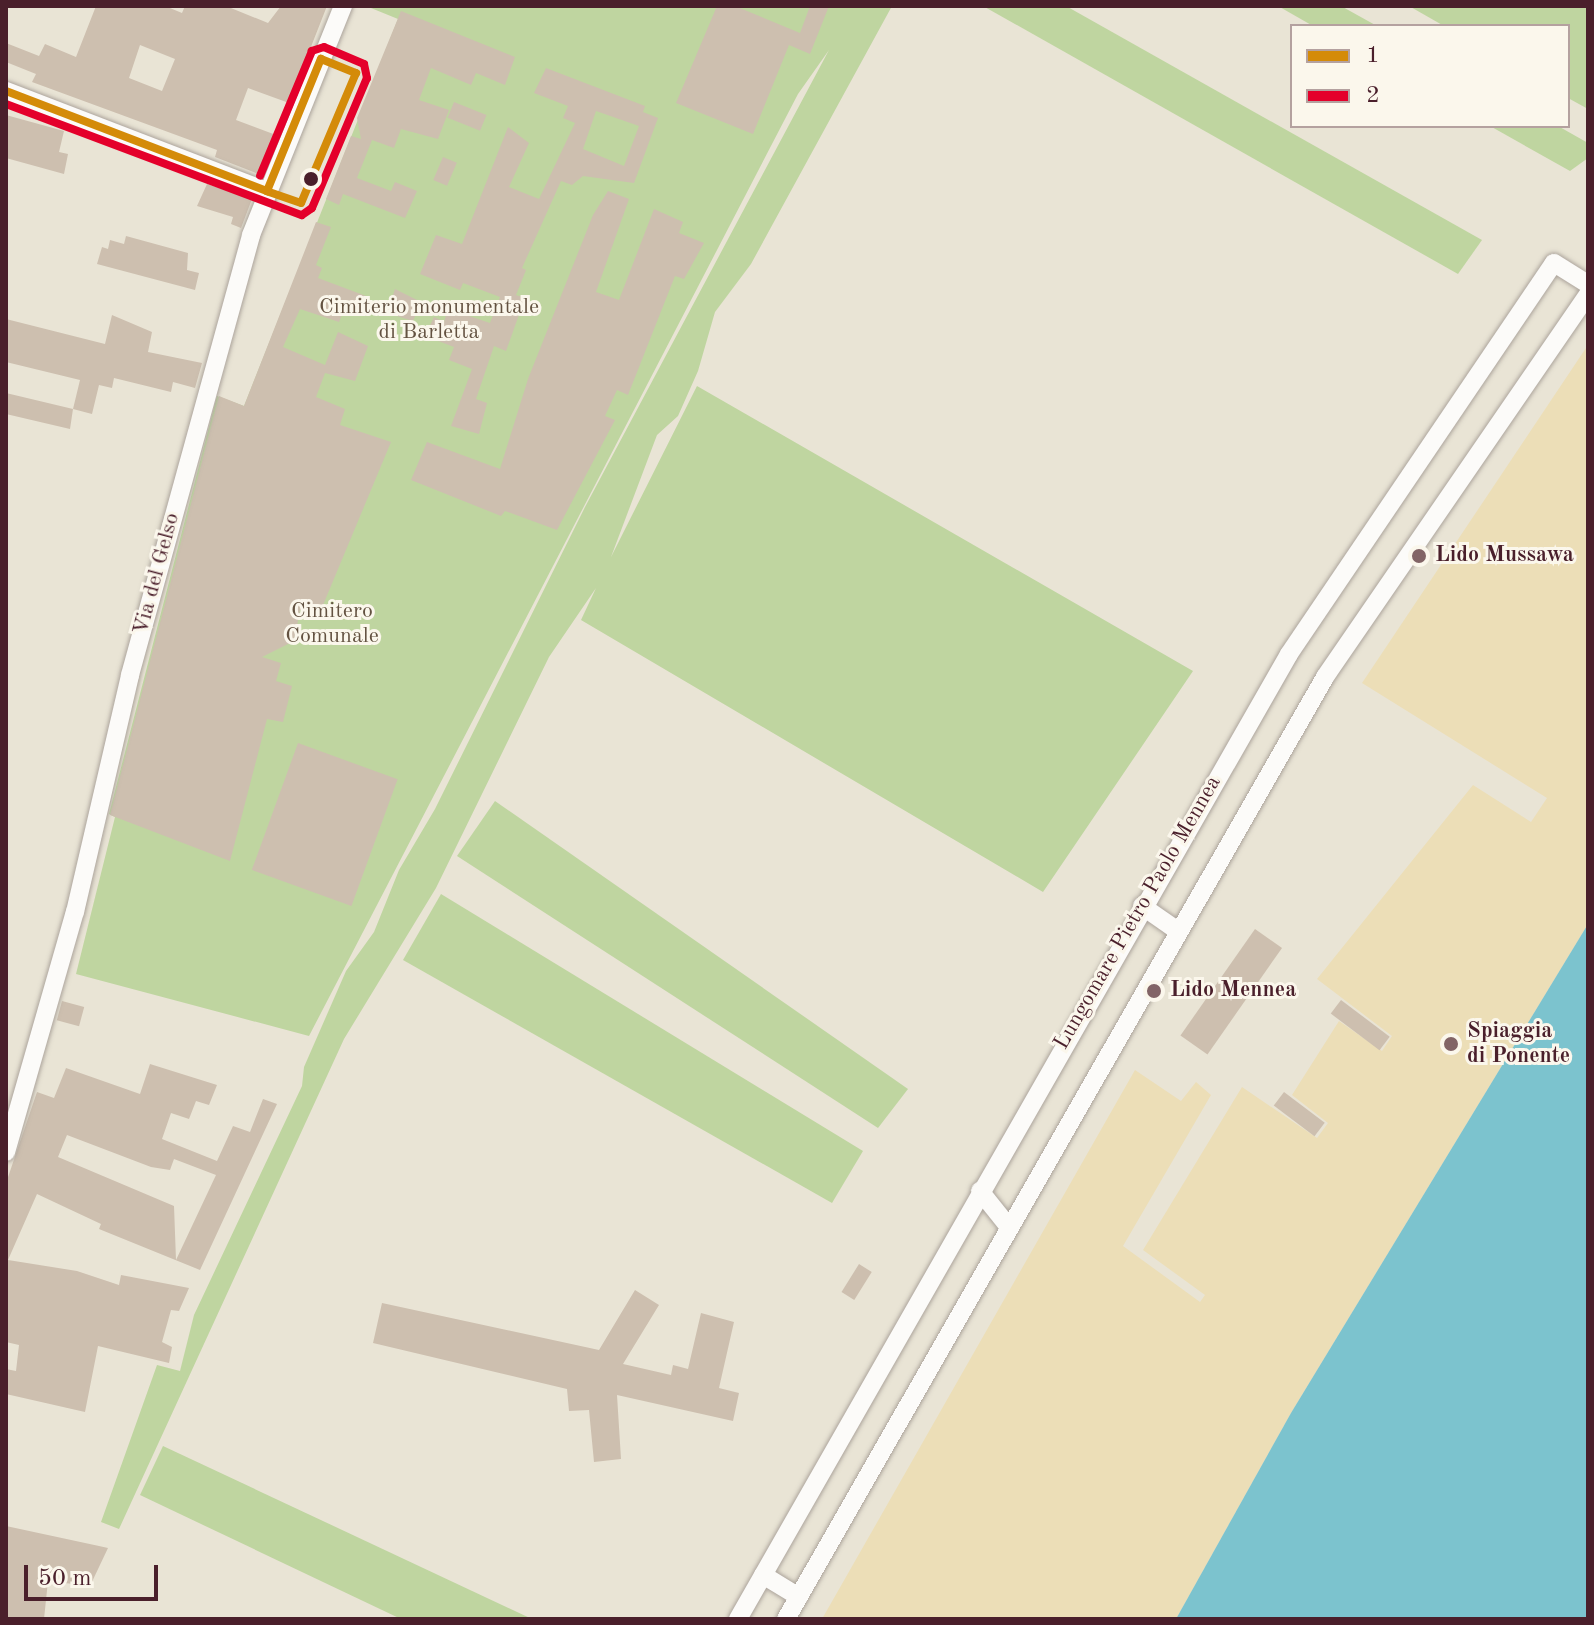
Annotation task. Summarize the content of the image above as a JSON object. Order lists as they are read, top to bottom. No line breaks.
{"streets":{"street":["Via del Gelso","Lungomare Pietro Paolo Mennea"]},"parks":["Cimiterio monumentale di Barletta","Cimitero Comunale"],"places":["Lido Mussawa","Lido Mennea","Spiaggia di Ponente"],"lines":["transit line 2","transit line 1"],"legend":["1","2"],"scale_bar":"50 m"}
